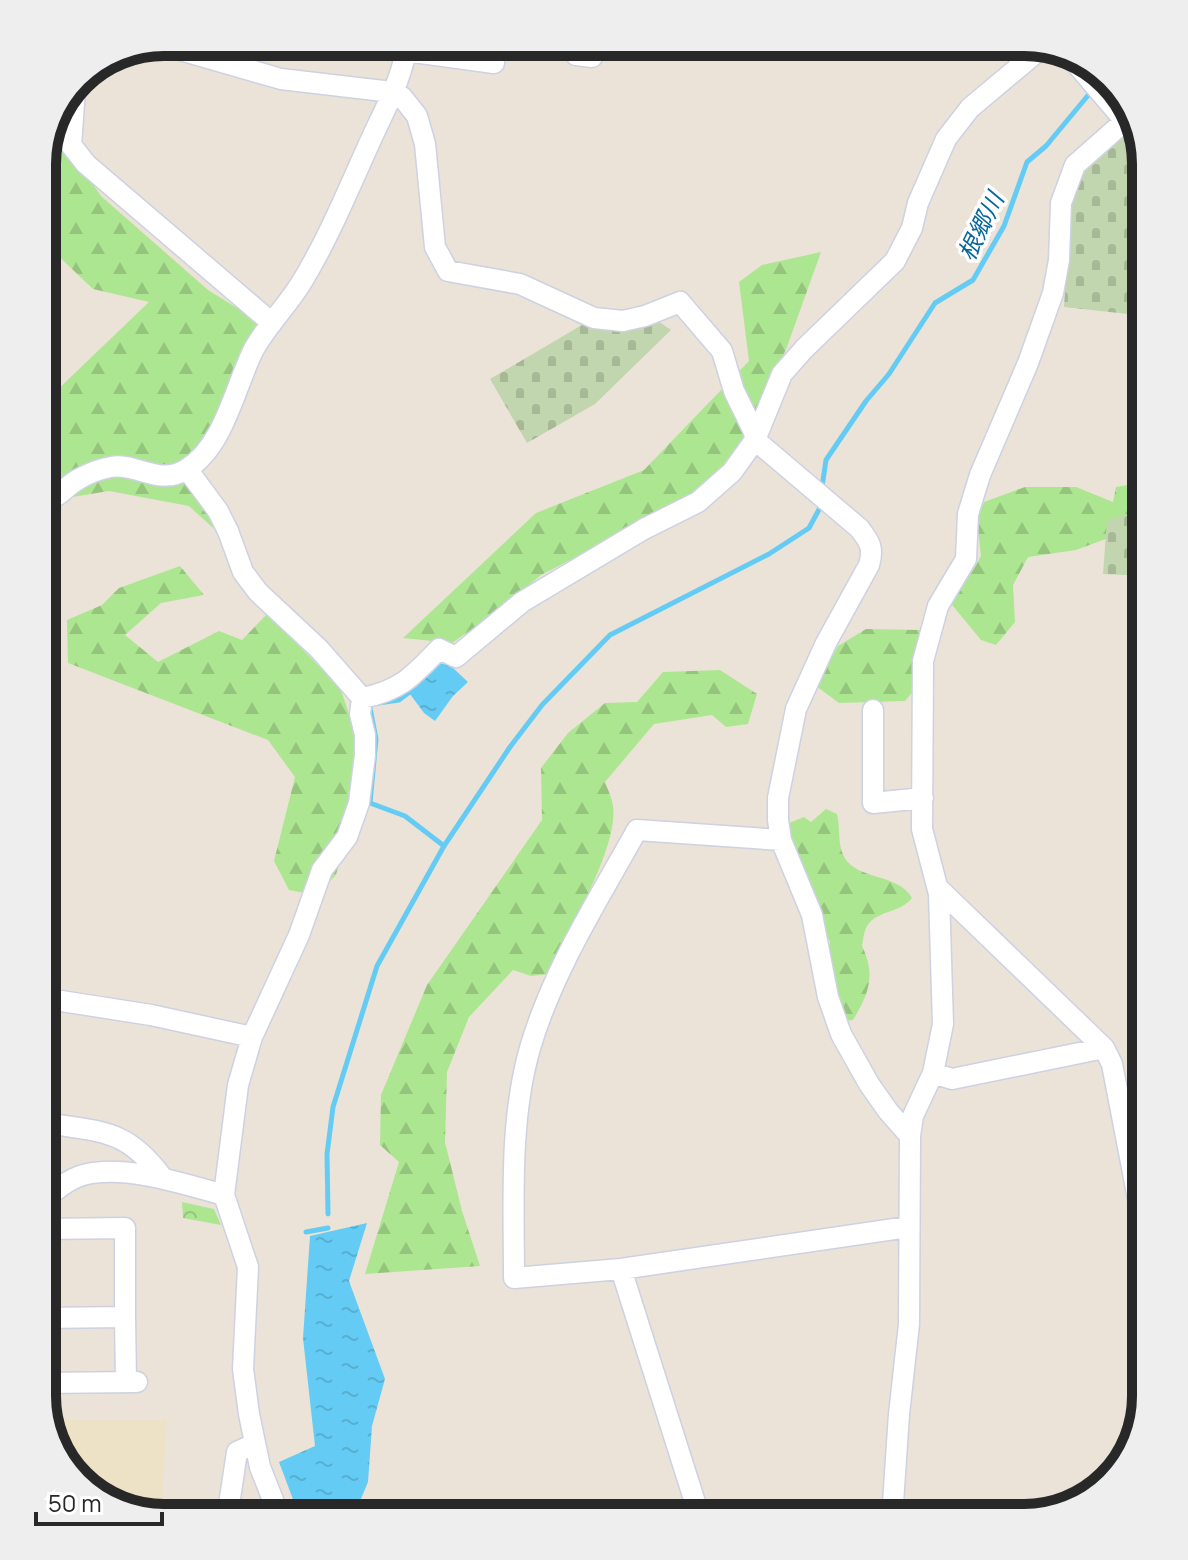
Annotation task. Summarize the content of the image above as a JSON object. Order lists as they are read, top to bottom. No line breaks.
{"water":["根郷川"],"scale_bar":"50 m"}
